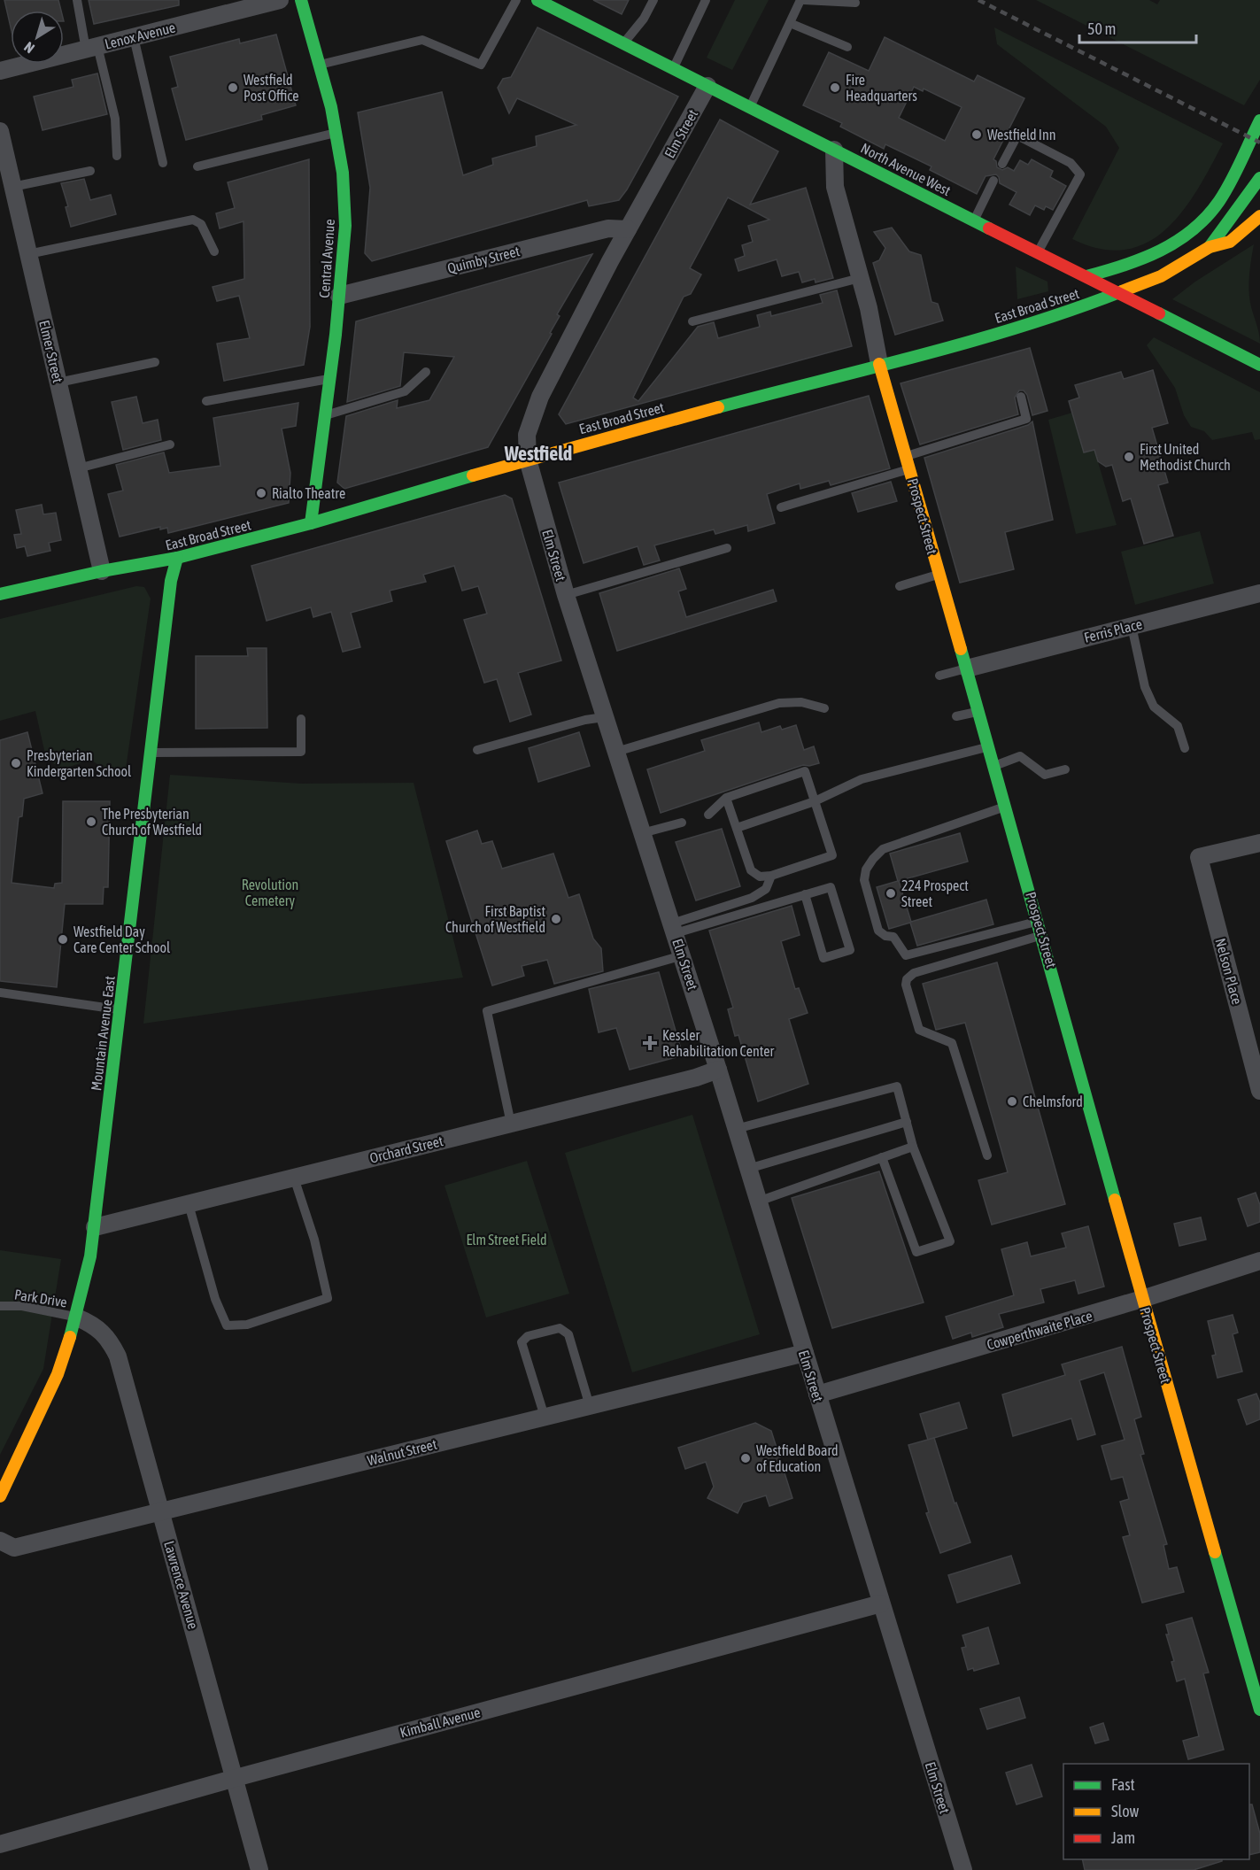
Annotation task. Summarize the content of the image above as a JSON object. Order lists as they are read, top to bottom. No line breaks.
{"streets":{"street":["Lenox Avenue","Elm Street","North Avenue West","Central Avenue","Quimby Street","East Broad Street","Elmer Street","Prospect Street","Ferris Place","Nelson Place","Mountain Avenue East","Orchard Street","Cowperthwaite Place","Walnut Street","Lawrence Avenue","Kimball Avenue"],"lane":["Park Drive"]},"crossings":[["Elm Street","North Avenue West"],["Elm Street","Quimby Street"],["Elm Street","East Broad Street"],["Elm Street","Orchard Street"],["Elm Street","Cowperthwaite Place"],["Elm Street","Walnut Street"],["Elm Street","Kimball Avenue"],["North Avenue West","East Broad Street"],["North Avenue West","Prospect Street"],["Central Avenue","Quimby Street"],["Central Avenue","East Broad Street"],["East Broad Street","Elmer Street"],["East Broad Street","Prospect Street"],["East Broad Street","Mountain Avenue East"],["Prospect Street","Ferris Place"],["Prospect Street","Cowperthwaite Place"],["Mountain Avenue East","Orchard Street"],["Mountain Avenue East","Park Drive"],["Mountain Avenue East","Lawrence Avenue"],["Park Drive","Lawrence Avenue"],["Walnut Street","Lawrence Avenue"],["Lawrence Avenue","Kimball Avenue"]],"districts":["Westfield"],"parks":["Revolution Cemetery","Elm Street Field"],"places":{"other":["Westfield Post Office","Fire Headquarters","Westfield Inn","First United Methodist Church","Rialto Theatre","Presbyterian Kindergarten School","The Presbyterian Church of Westfield","224 Prospect Street","First Baptist Church of Westfield","Westfield Day Care Center School","Chelmsford","Westfield Board of Education"],"health":["Kessler Rehabilitation Center"]},"legend":["Fast","Slow","Jam"],"scale_bar":"50 m","north":"bottom left"}
